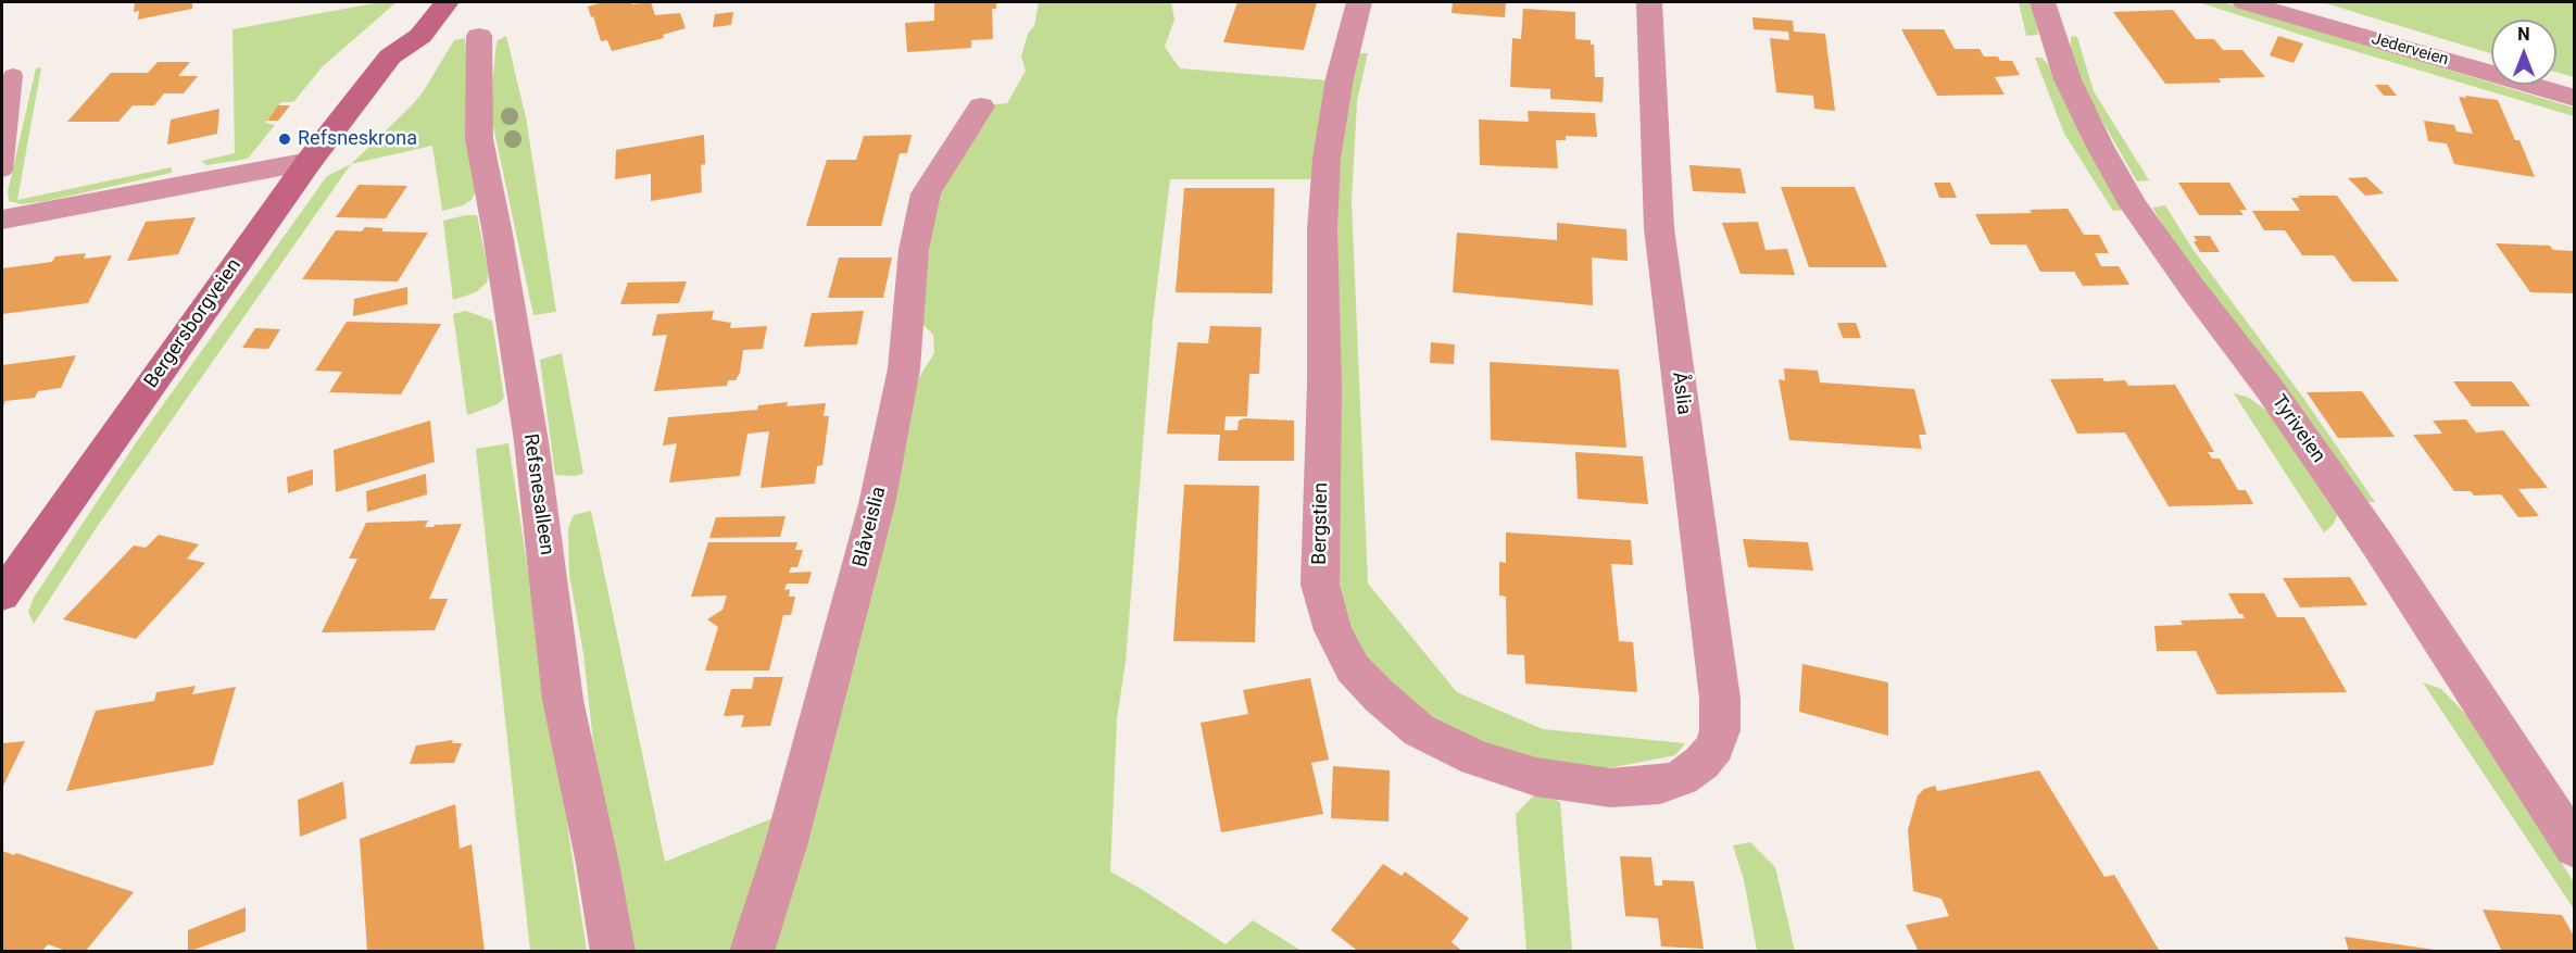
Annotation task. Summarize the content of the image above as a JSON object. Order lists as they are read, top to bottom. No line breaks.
{"streets":{"street":["Jederveien","Bergersborgveien","Åslia","Tyriveien","Refsnesalleen","Bergstien","Blåveislia"]},"crossings":[["Åslia","Bergstien"]],"places":["Refsneskrona"],"north":"top"}
